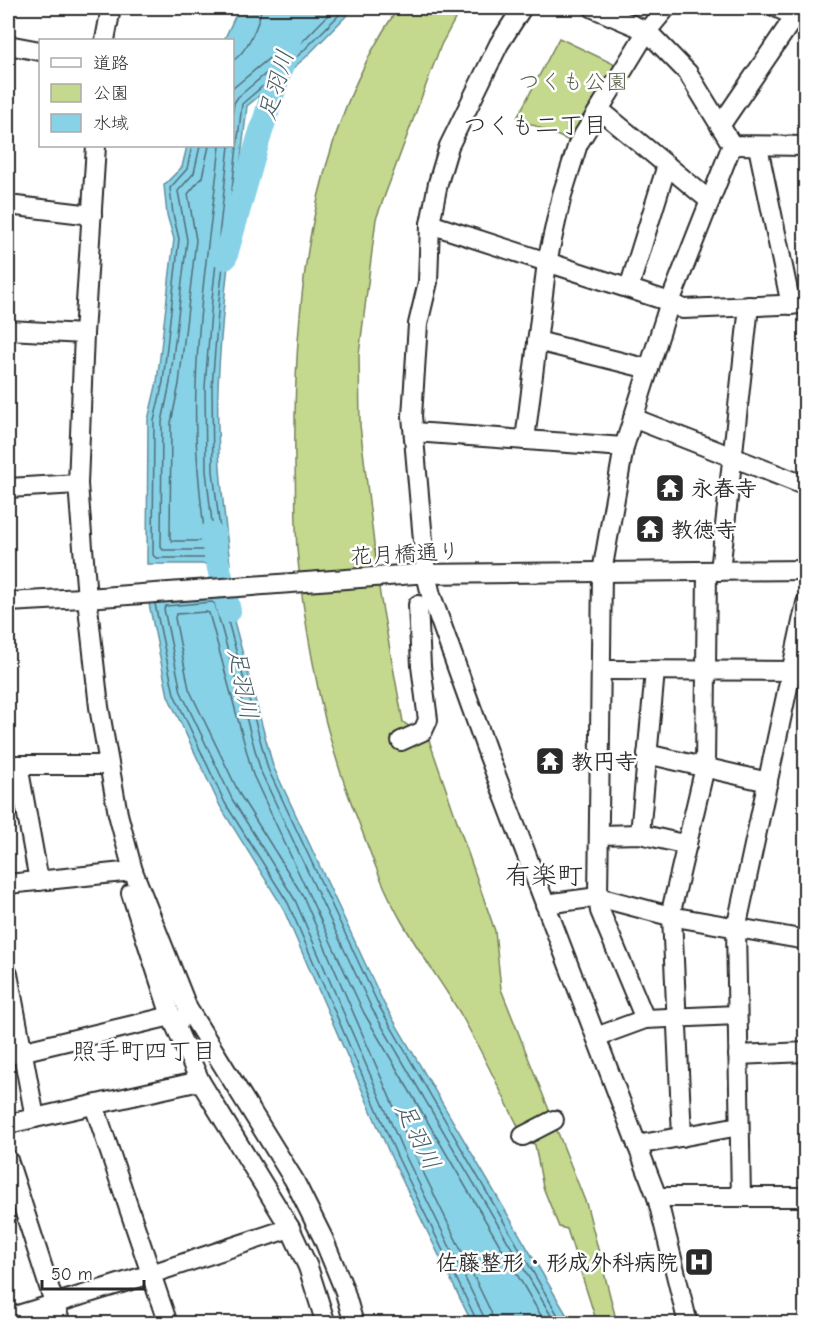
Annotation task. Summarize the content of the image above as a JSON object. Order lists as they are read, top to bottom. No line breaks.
{"streets":{"street":["花月橋通り"]},"districts":["つくも二丁目","有楽町","照手町四丁目"],"water":["足羽川"],"parks":["つくも公園"],"places":{"temple":["永春寺","教徳寺","教円寺"],"hospital":["佐藤整形・形成外科病院"]},"legend":["道路","公園","水域"],"scale_bar":"50 m"}
